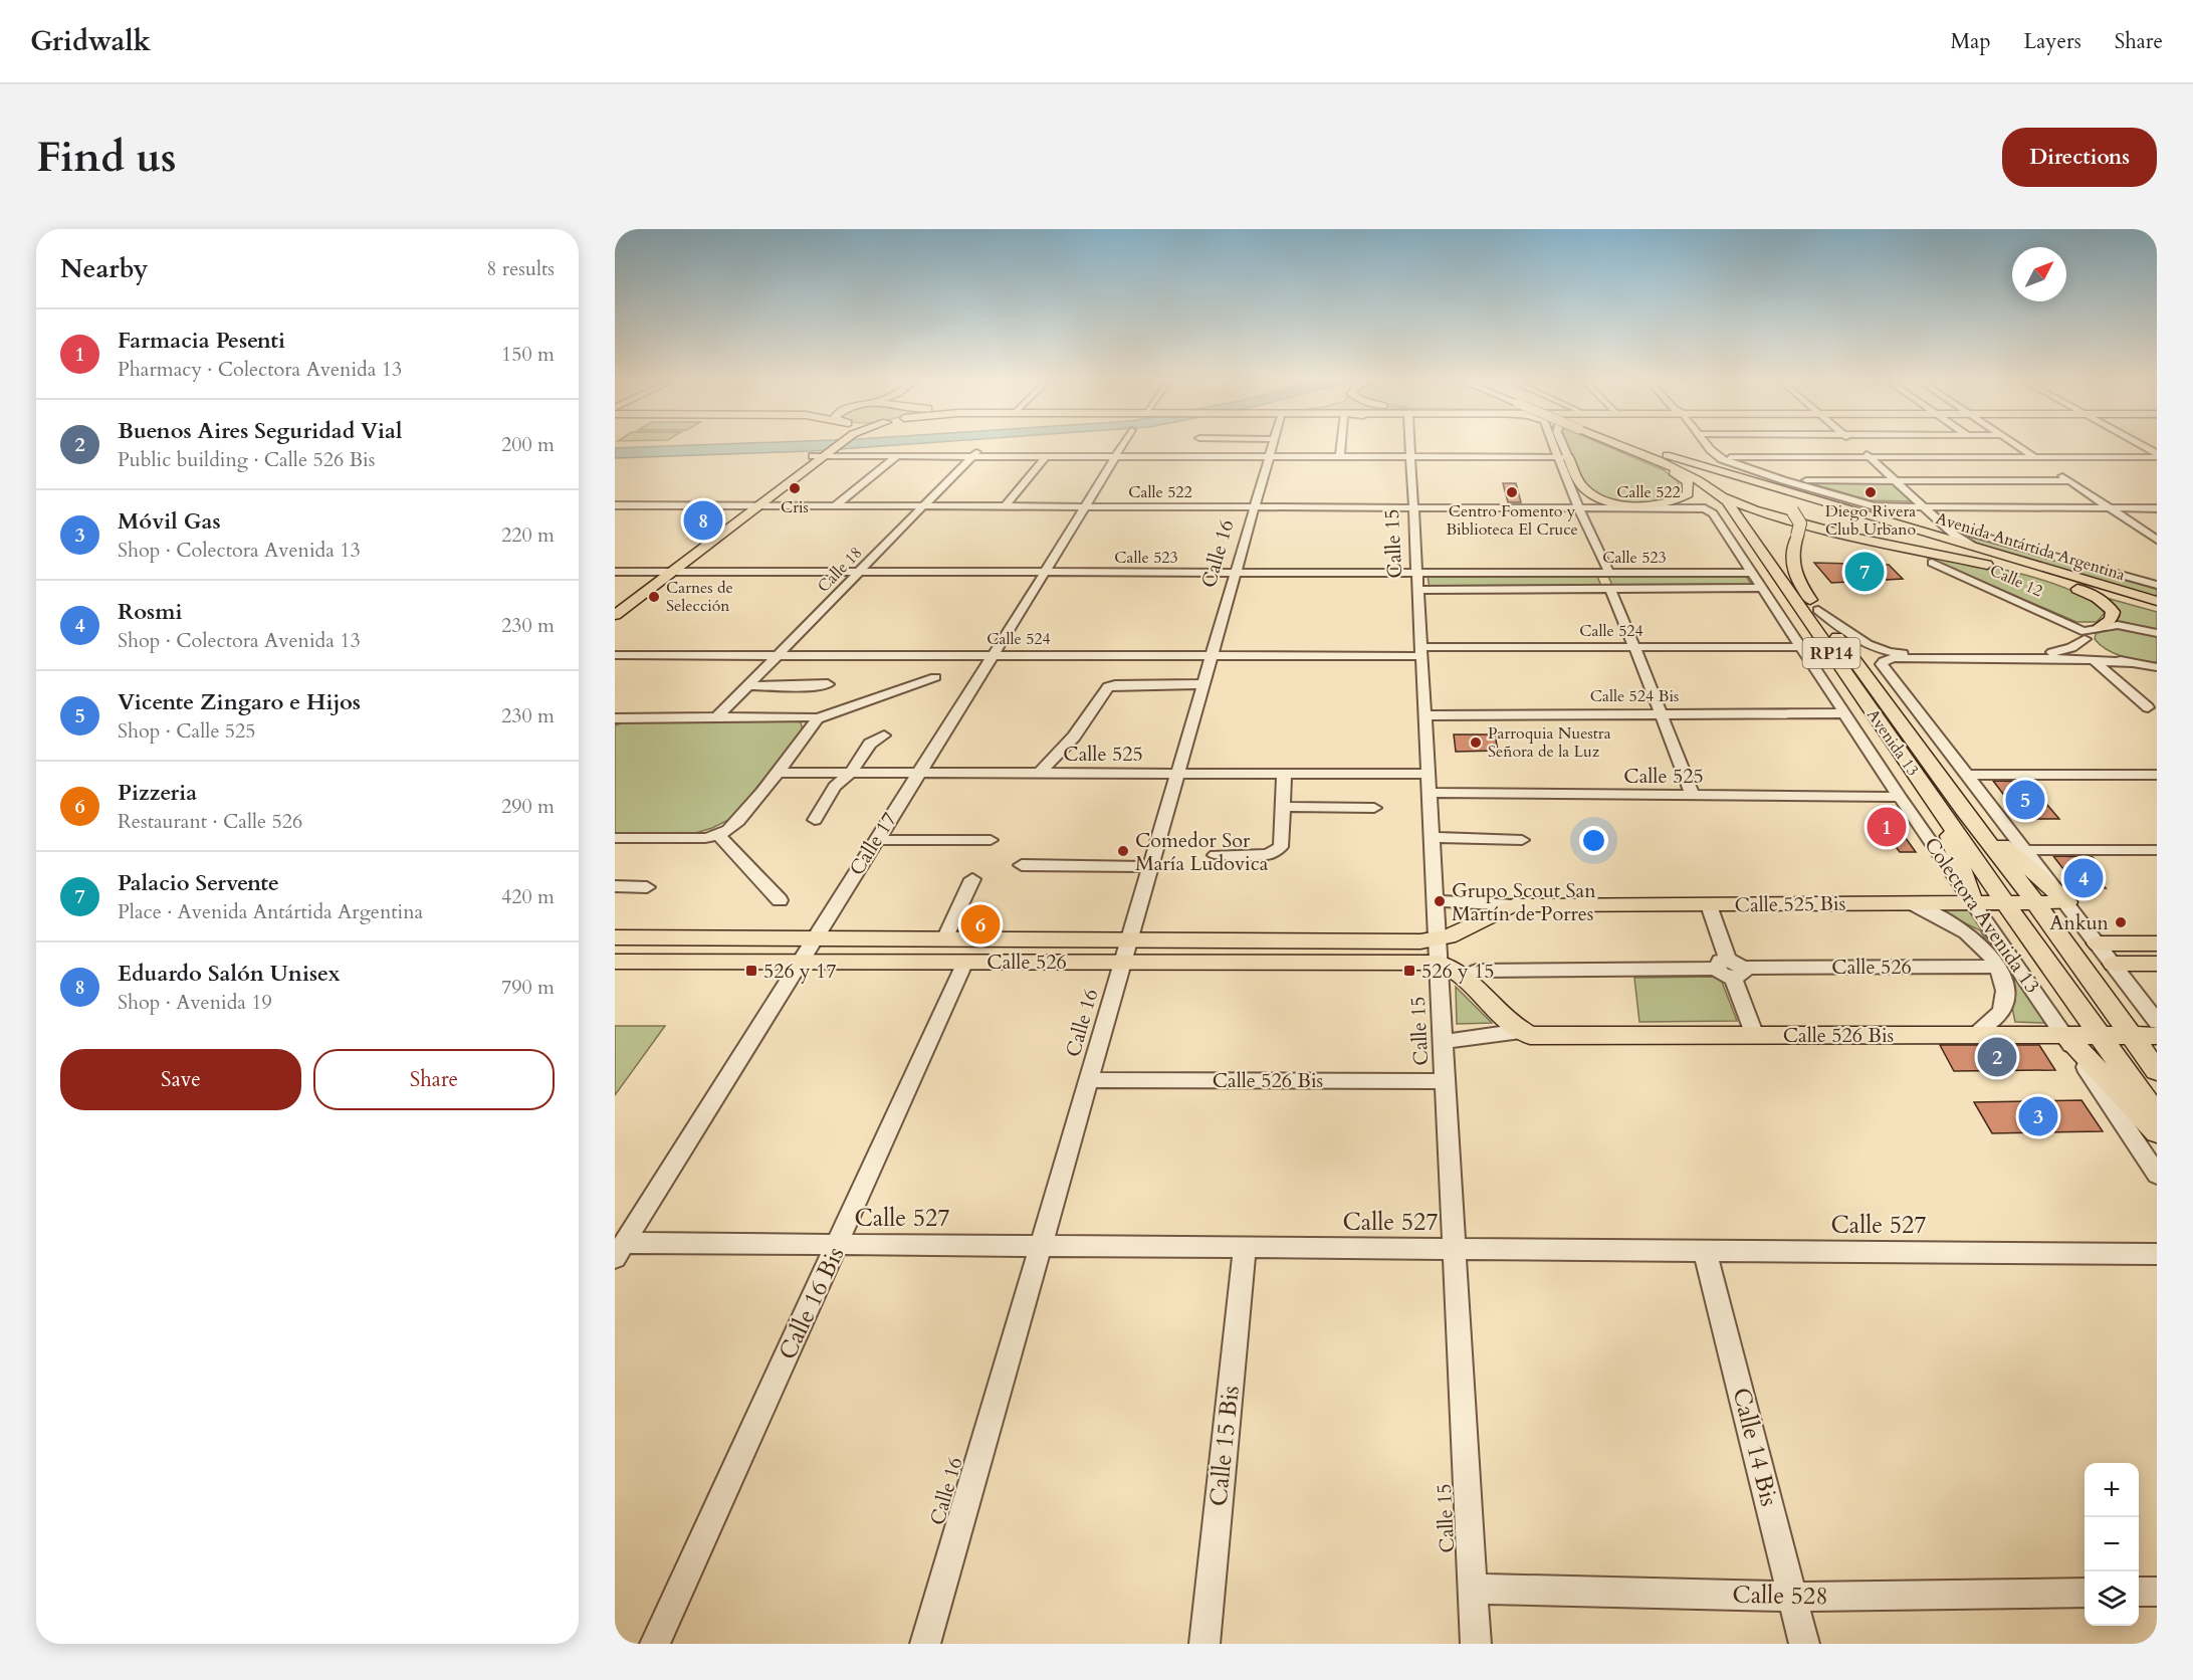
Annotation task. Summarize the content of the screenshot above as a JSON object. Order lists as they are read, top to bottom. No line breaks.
{"streets":{"main road":["Avenida Antártida Argentina","RP14","Avenida 13","Calle 525 Bis","Calle 526","Calle 526 Bis"],"street":["Calle 522","Calle 15","Calle 16","Calle 523","Calle 18","Calle 12","Calle 524","Calle 524 Bis","Calle 525","Calle 17","Colectora Avenida 13","Calle 527","Calle 16 Bis","Calle 15 Bis","Calle 14 Bis","Calle 528"]},"crossings":[["Calle 522","Calle 15"],["Calle 522","Calle 16"],["Calle 522","Calle 18"],["Calle 522","Calle 17"],["Calle 522","Colectora Avenida 13"],["Calle 15","Calle 523"],["Calle 15","Calle 524"],["Calle 15","Calle 524 Bis"],["Calle 15","Calle 525"],["Calle 15","Calle 525 Bis"],["Calle 15","Calle 526"],["Calle 15","Calle 526 Bis"],["Calle 15","Calle 527"],["Calle 15","Calle 528"],["Avenida Antártida Argentina","Calle 12"],["Avenida Antártida Argentina","Avenida 13"],["Calle 16","Calle 523"],["Calle 16","Calle 524"],["Calle 16","Calle 525"],["Calle 16","Calle 526"],["Calle 16","Calle 526 Bis"],["Calle 16","Calle 527"],["Calle 523","Calle 18"],["Calle 523","Calle 17"],["Calle 523","Colectora Avenida 13"],["Calle 18","Calle 524"],["Calle 524","Calle 17"],["Calle 524","Colectora Avenida 13"],["Calle 524 Bis","Colectora Avenida 13"],["Avenida 13","Calle 525 Bis"],["Avenida 13","Calle 526 Bis"],["Calle 525","Calle 17"],["Calle 525","Colectora Avenida 13"],["Calle 17","Calle 526"],["Calle 17","Calle 527"],["Calle 525 Bis","Colectora Avenida 13"],["Calle 525 Bis","Calle 526"],["Colectora Avenida 13","Calle 526 Bis"],["Calle 526","Calle 526 Bis"],["Calle 526","Calle 16 Bis"],["Calle 527","Calle 16 Bis"],["Calle 527","Calle 15 Bis"],["Calle 527","Calle 14 Bis"],["Calle 14 Bis","Calle 528"]],"places":{"other":["Cris","Centro Fomento y Biblioteca El Cruce","Diego Rivera Club Urbano","Carnes de Selección","Parroquia Nuestra Señora de la Luz","Comedor Sor María Ludovica","Grupo Scout San Martín de Porres","Ankun"],"transit":["526 y 17","526 y 15"]},"north":"top right","page":{"header":"Gridwalk","nav":["Map","Layers","Share"],"buttons":["Directions",["Save","Share"]],"title":"Find us","heading":["Nearby","8 results"],"list":[{"mark":"1","name":"Farmacia Pesenti","note":"Pharmacy · Colectora Avenida 13","value":"150 m"},{"mark":"2","name":"Buenos Aires Seguridad Vial","note":"Public building · Calle 526 Bis","value":"200 m"},{"mark":"3","name":"Móvil Gas","note":"Shop · Colectora Avenida 13","value":"220 m"},{"mark":"4","name":"Rosmi","note":"Shop · Colectora Avenida 13","value":"230 m"},{"mark":"5","name":"Vicente Zingaro e Hijos","note":"Shop · Calle 525","value":"230 m"},{"mark":"6","name":"Pizzeria","note":"Restaurant · Calle 526","value":"290 m"},{"mark":"7","name":"Palacio Servente","note":"Place · Avenida Antártida Argentina","value":"420 m"},{"mark":"8","name":"Eduardo Salón Unisex","note":"Shop · Avenida 19","value":"790 m"}],"pins":["8","7","5","1","4","6","2","3"],"map_buttons":["+","−"]}}
